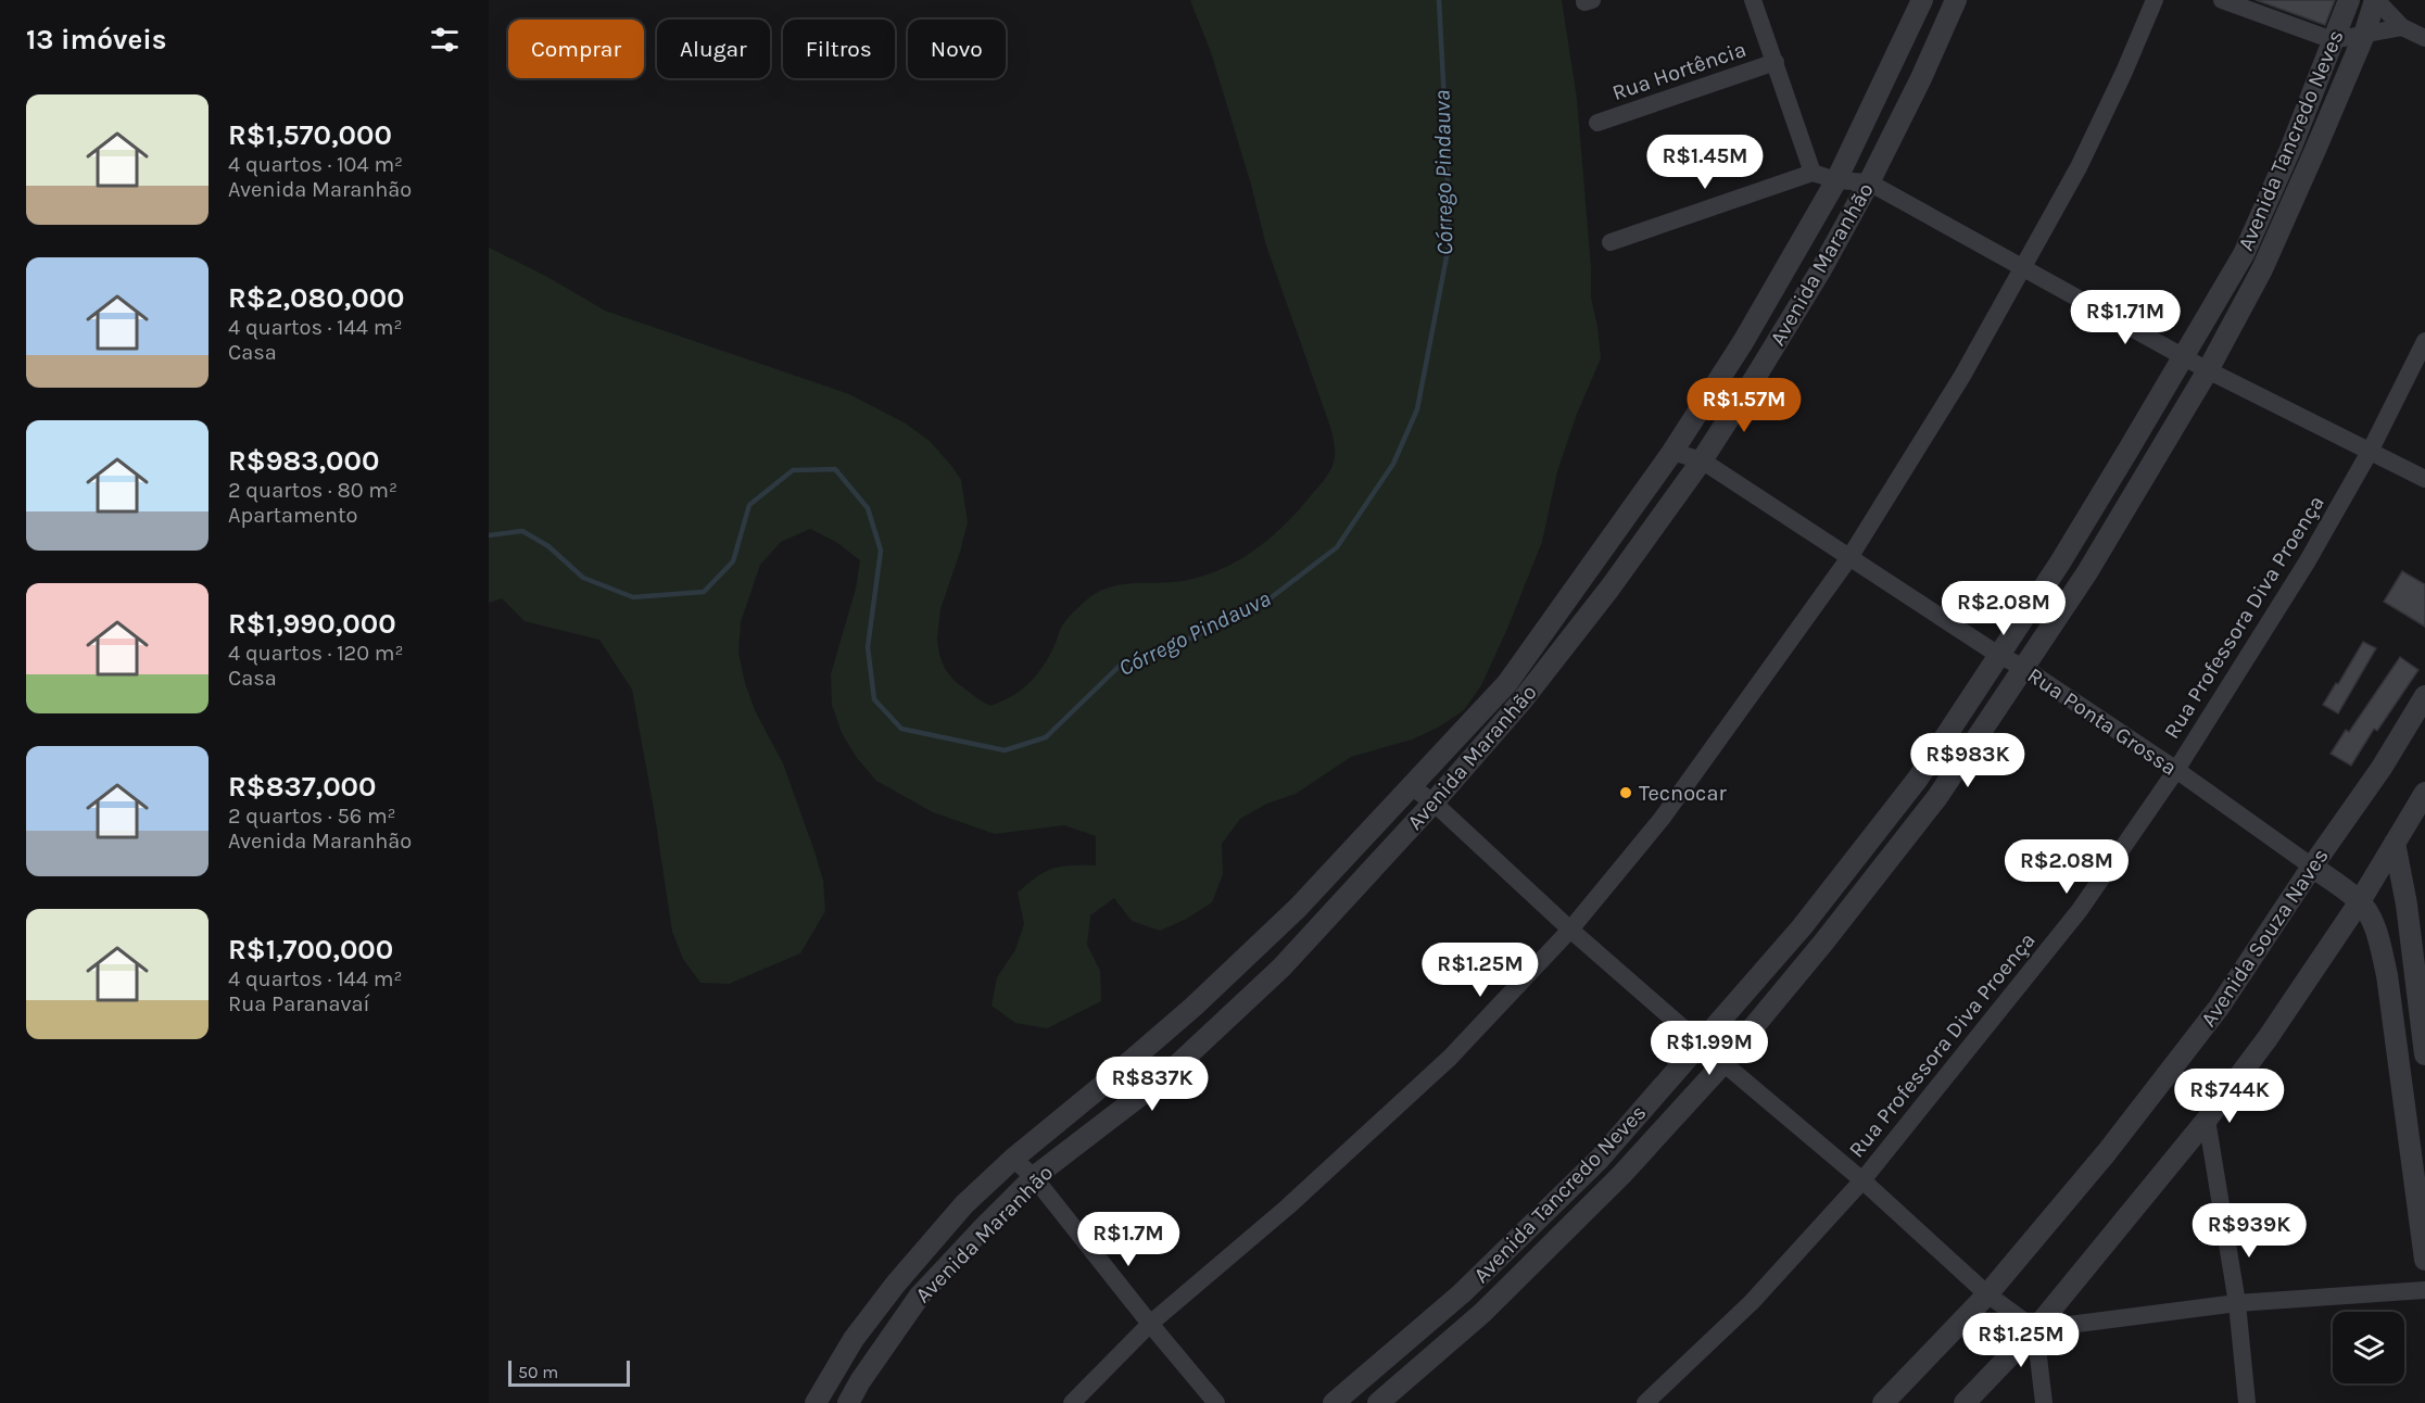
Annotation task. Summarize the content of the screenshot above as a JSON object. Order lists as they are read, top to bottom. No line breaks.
{"streets":{"street":["Rua Hortência","Avenida Tancredo Neves","Avenida Maranhão","Rua Professora Diva Proença","Rua Ponta Grossa","Avenida Souza Naves"]},"crossings":[["Avenida Tancredo Neves","Rua Ponta Grossa"],["Avenida Maranhão","Rua Ponta Grossa"],["Rua Professora Diva Proença","Rua Ponta Grossa"],["Rua Ponta Grossa","Avenida Souza Naves"]],"water":["Córrego Pindauva"],"places":["Tecnocar"],"scale_bar":"50 m","page":{"heading":"13 imóveis","chip":["Comprar","Alugar","Filtros","Novo"],"list":[{"name":"R$1,570,000","note":"4 quartos · 104 m² · Avenida Maranhão"},{"name":"R$2,080,000","note":"4 quartos · 144 m² · Casa"},{"name":"R$983,000","note":"2 quartos · 80 m² · Apartamento"},{"name":"R$1,990,000","note":"4 quartos · 120 m² · Casa"},{"name":"R$837,000","note":"2 quartos · 56 m² · Avenida Maranhão"},{"name":"R$1,700,000","note":"4 quartos · 144 m² · Rua Paranavaí"}],"price":["R$1.45M","R$1.71M","R$1.57M","R$2.08M","R$983K","R$2.08M","R$1.25M","R$1.99M","R$837K","R$744K","R$939K","R$1.7M","R$1.25M"],"scale":"50 m"}}
